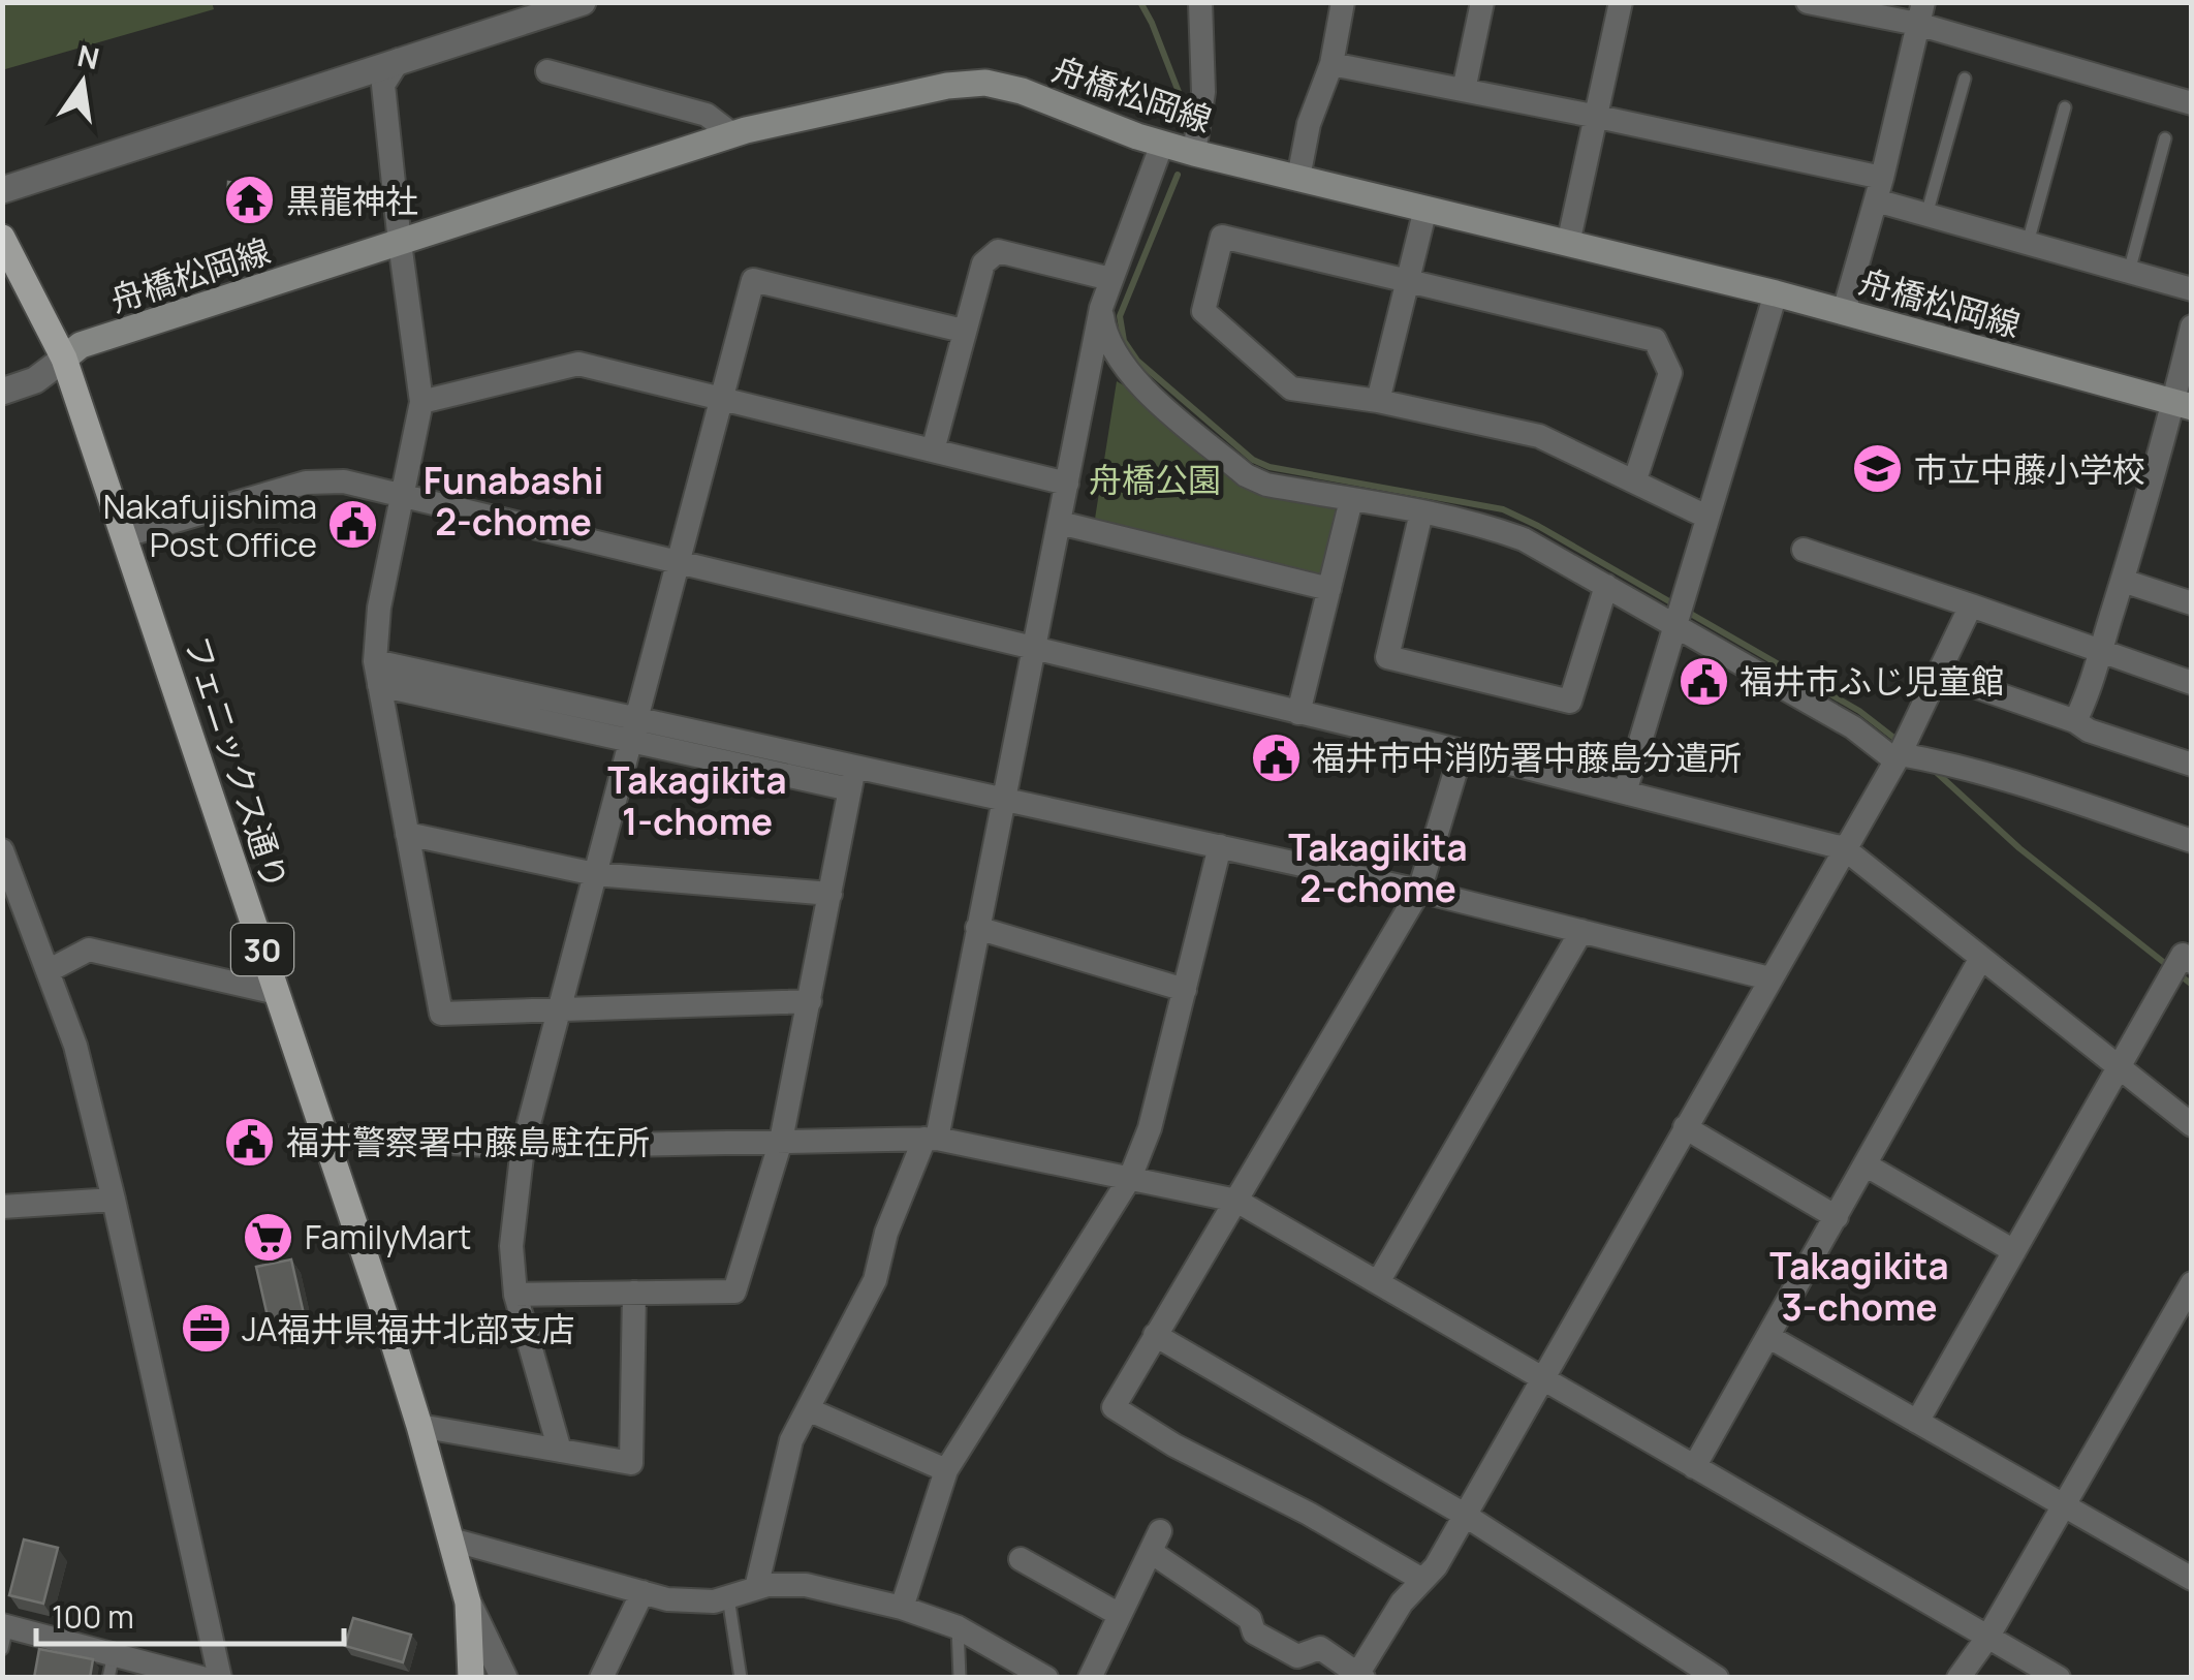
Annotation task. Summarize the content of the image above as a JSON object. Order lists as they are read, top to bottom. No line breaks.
{"streets":{"main road":["舟橋松岡線","フェニックス通り","30"]},"crossings":[["舟橋松岡線","フェニックス通り"]],"districts":["Funabashi 2-chome","Takagikita 1-chome","Takagikita 2-chome","Takagikita 3-chome"],"parks":["舟橋公園"],"places":{"temple":["黒龍神社"],"school or university":["市立中藤小学校"],"public building":["Nakafujishima Post Office","福井市ふじ児童館","福井市中消防署中藤島分遣所","福井警察署中藤島駐在所"],"supermarket":["FamilyMart"],"office":["JA福井県福井北部支店"]},"scale_bar":"100 m","north":"top"}
